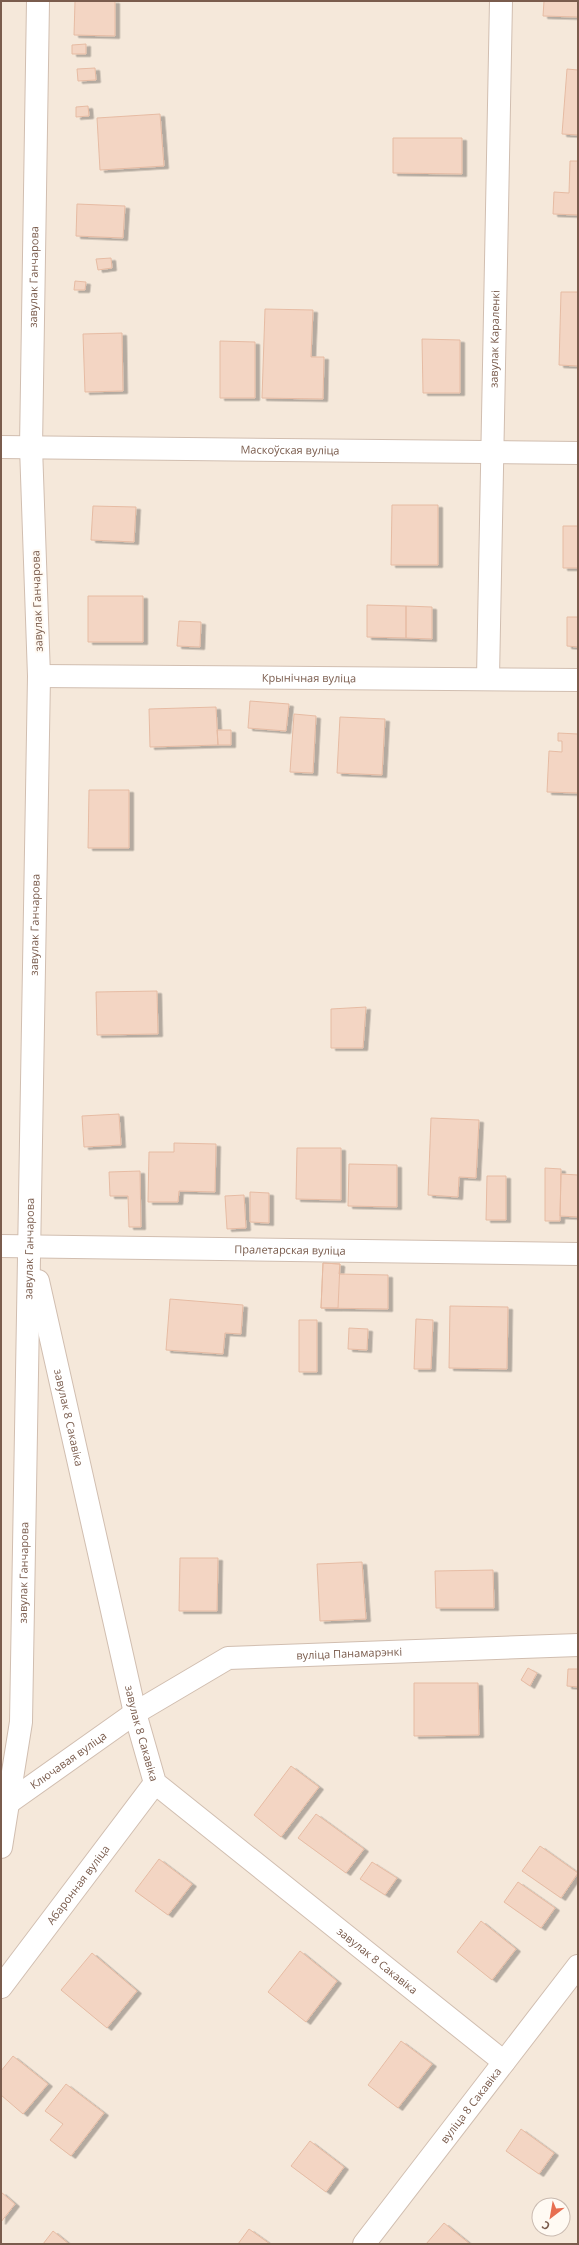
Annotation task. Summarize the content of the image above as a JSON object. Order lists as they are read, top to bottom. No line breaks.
{"streets":{"street":["завулак Ганчарова","завулак Караленкі","Маскоўская вуліца","Крынічная вуліца","Пралетарская вуліца","завулак 8 Сакавіка","вуліца Панамарэнкі","Ключавая вуліца","Абаронная вуліца","вуліца 8 Сакавіка"]},"crossings":[["завулак Ганчарова","Маскоўская вуліца"],["завулак Ганчарова","Крынічная вуліца"],["завулак Ганчарова","Пралетарская вуліца"],["завулак Ганчарова","завулак 8 Сакавіка"],["завулак Ганчарова","Ключавая вуліца"],["завулак Караленкі","Маскоўская вуліца"],["завулак Караленкі","Крынічная вуліца"],["Пралетарская вуліца","завулак 8 Сакавіка"],["завулак 8 Сакавіка","вуліца Панамарэнкі"],["завулак 8 Сакавіка","Ключавая вуліца"],["завулак 8 Сакавіка","Абаронная вуліца"],["завулак 8 Сакавіка","вуліца 8 Сакавіка"],["вуліца Панамарэнкі","Ключавая вуліца"]],"north":"bottom left"}
